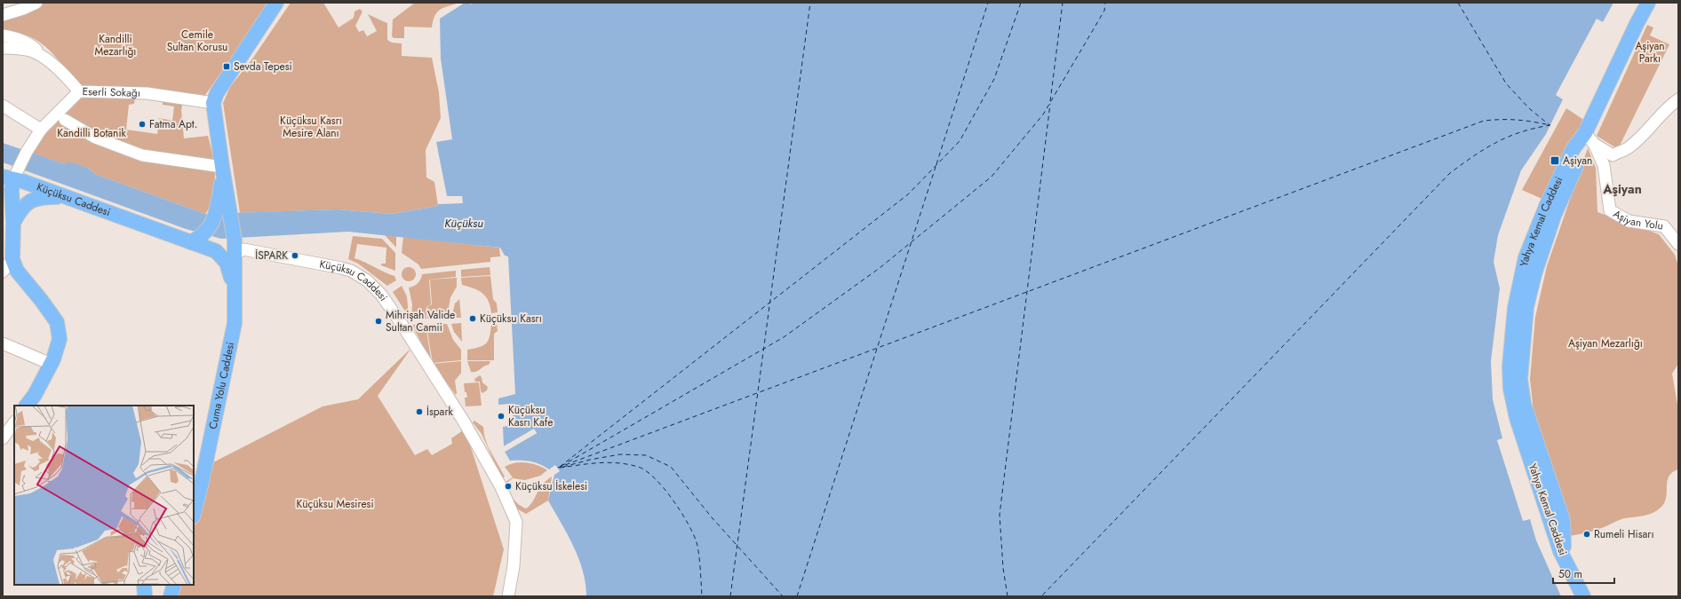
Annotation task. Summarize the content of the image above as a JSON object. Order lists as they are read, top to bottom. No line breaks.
{"streets":{"main road":["Küçüksu Caddesi","Yahya Kemal Caddesi","Cuma Yolu Caddesi"],"street":["Eserli Sokağı","Aşiyan Yolu"]},"crossings":[["Küçüksu Caddesi","Cuma Yolu Caddesi"],["Aşiyan Yolu","Yahya Kemal Caddesi"]],"districts":["Aşiyan"],"water":["Küçüksu"],"parks":["Cemile Sultan Korusu","Kandilli Mezarlığı","Aşiyan Parkı","Küçüksu Kasrı Mesire Alanı","Kandilli Botanik","Aşiyan Mezarlığı","Küçüksu Mesiresi"],"places":{"transit":["Sevda Tepesi","Aşiyan"],"other":["Fatma Apt.","İSPARK","Küçüksu Kasrı","Mihrişah Valide Sultan Camii","İspark","Küçüksu Kasrı Kafe","Küçüksu İskelesi","Rumeli Hisarı"]},"scale_bar":"50 m"}
